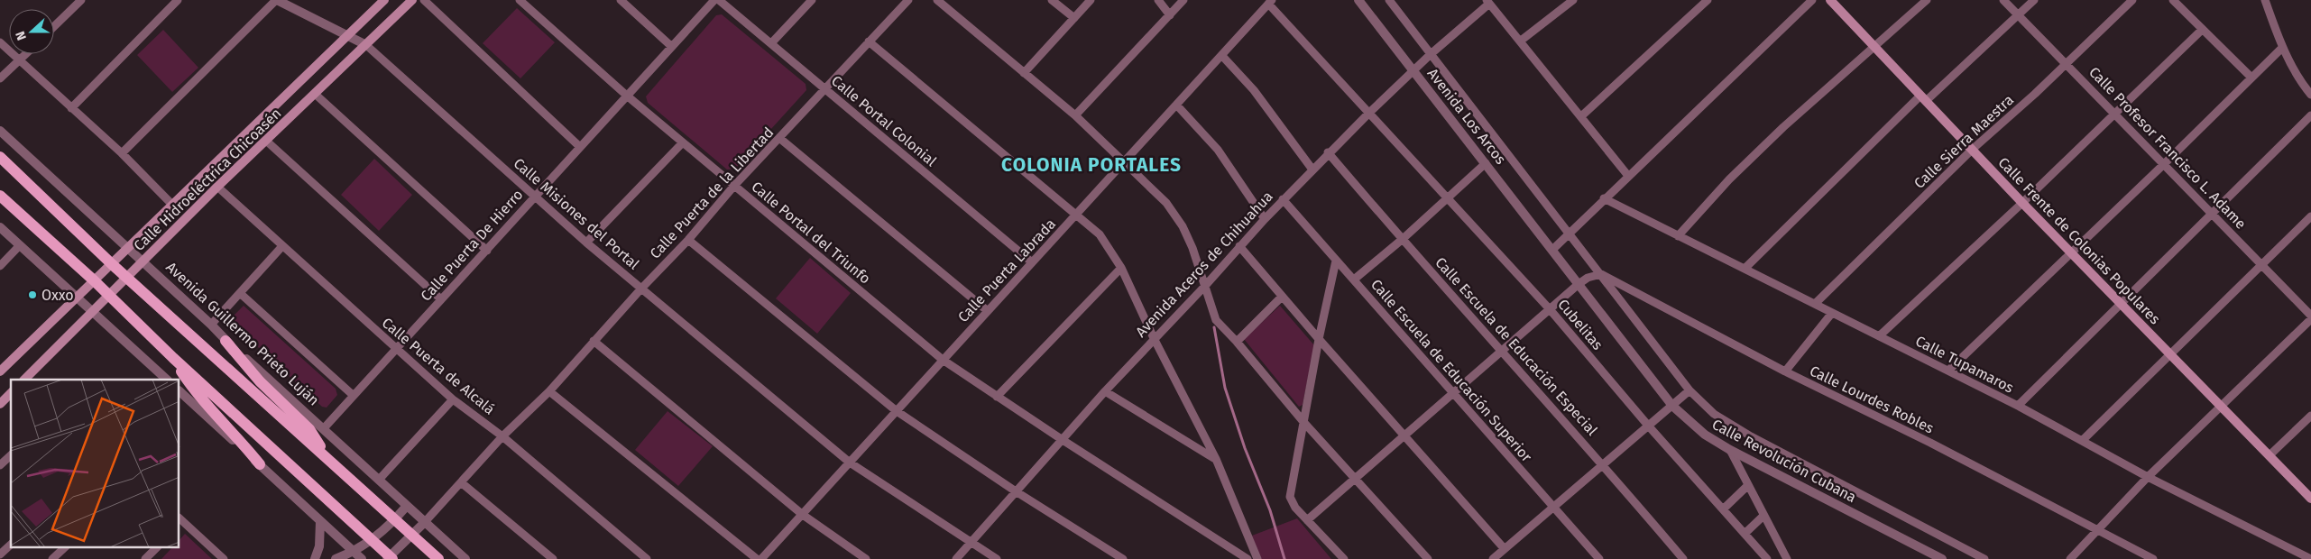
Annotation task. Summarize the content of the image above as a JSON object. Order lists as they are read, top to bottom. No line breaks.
{"streets":{"main road":["Calle Hidroeléctrica Chicoasén","Calle Frente de Colonias Populares"],"street":["Avenida Los Arcos","Calle Portal Colonial","Calle Sierra Maestra","Calle Profesor Francisco L. Adame","Calle Puerta de la Libertad","Calle Misiones del Portal","Calle Portal del Triunfo","Calle Puerta De Hierro","Avenida Aceros de Chihuahua","Calle Puerta Labrada","Cubelitas","Avenida Guillermo Prieto Luján","Calle Escuela de Educación Especial","Calle Tupamaros","Calle Puerta de Alcalá","Calle Escuela de Educación Superior","Calle Lourdes Robles","Calle Revolución Cubana"]},"crossings":[["Avenida Los Arcos","Avenida Aceros de Chihuahua"],["Avenida Los Arcos","Calle Revolución Cubana"],["Calle Portal Colonial","Calle Puerta de la Libertad"],["Calle Portal Colonial","Calle Puerta Labrada"],["Calle Sierra Maestra","Calle Profesor Francisco L. Adame"],["Calle Sierra Maestra","Calle Frente de Colonias Populares"],["Calle Sierra Maestra","Calle Tupamaros"],["Calle Hidroeléctrica Chicoasén","Calle Misiones del Portal"],["Calle Hidroeléctrica Chicoasén","Avenida Guillermo Prieto Luján"],["Calle Hidroeléctrica Chicoasén","Calle Puerta de Alcalá"],["Calle Puerta de la Libertad","Calle Misiones del Portal"],["Calle Puerta de la Libertad","Calle Portal del Triunfo"],["Calle Puerta de la Libertad","Avenida Guillermo Prieto Luján"],["Calle Puerta de la Libertad","Calle Puerta de Alcalá"],["Calle Misiones del Portal","Calle Puerta De Hierro"],["Calle Misiones del Portal","Avenida Aceros de Chihuahua"],["Calle Misiones del Portal","Calle Puerta Labrada"],["Calle Portal del Triunfo","Calle Puerta De Hierro"],["Calle Portal del Triunfo","Avenida Aceros de Chihuahua"],["Calle Portal del Triunfo","Calle Puerta Labrada"],["Calle Puerta De Hierro","Avenida Guillermo Prieto Luján"],["Calle Puerta De Hierro","Calle Puerta de Alcalá"],["Avenida Aceros de Chihuahua","Cubelitas"],["Avenida Aceros de Chihuahua","Calle Escuela de Educación Especial"],["Avenida Aceros de Chihuahua","Calle Escuela de Educación Superior"],["Calle Puerta Labrada","Cubelitas"]],"districts":["COLONIA PORTALES"],"places":["Oxxo"],"north":"left"}
